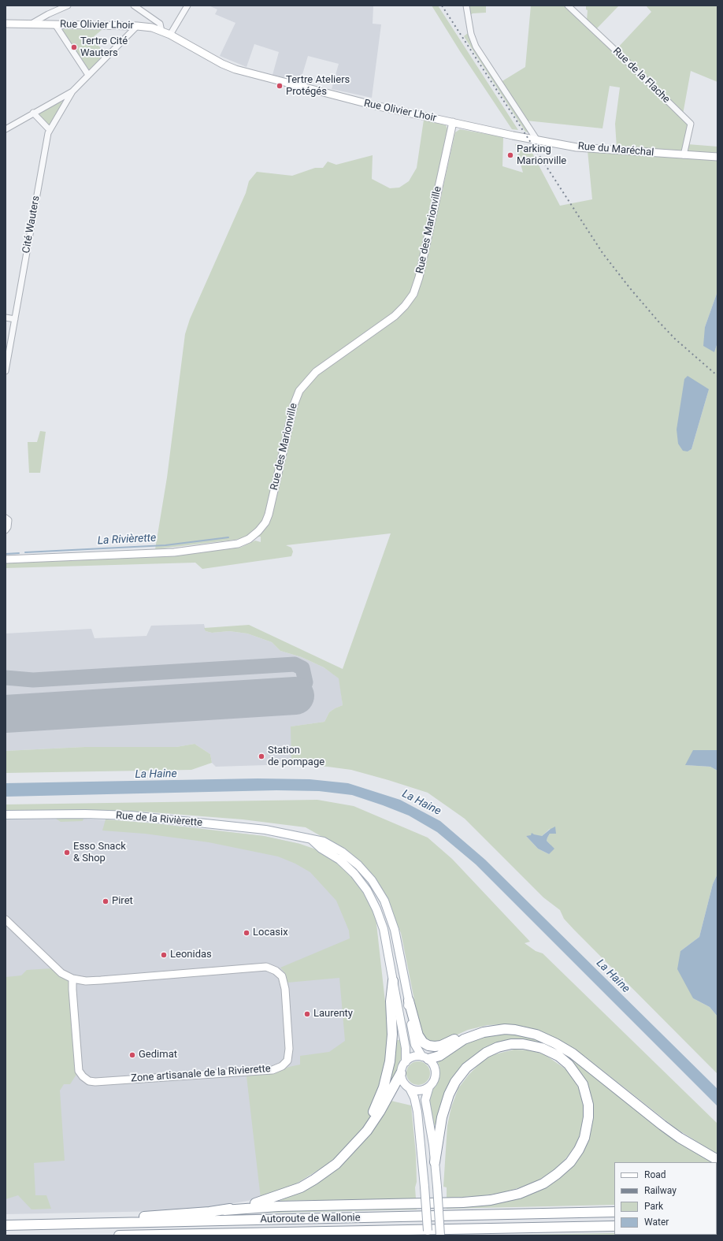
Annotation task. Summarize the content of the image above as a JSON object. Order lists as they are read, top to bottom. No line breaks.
{"streets":{"highway":["Autoroute de Wallonie"],"main road":["Rue de la Rivièrette"],"street":["Rue Olivier Lhoir","Rue de la Flache","Rue du Maréchal","Cité Wauters","Rue des Marionville","Zone artisanale de la Rivierette"]},"crossings":[["Rue Olivier Lhoir","Rue du Maréchal"],["Rue Olivier Lhoir","Cité Wauters"],["Rue Olivier Lhoir","Rue des Marionville"],["Rue de la Flache","Rue du Maréchal"]],"water":["La Rivièrette","La Haine"],"places":["Tertre Cité Wauters","Tertre Ateliers Protégés","Parking Marionville","Station de pompage","Esso Snack & Shop","Piret","Locasix","Leonidas","Laurenty","Gedimat"],"legend":["Road","Railway","Park","Water"]}
